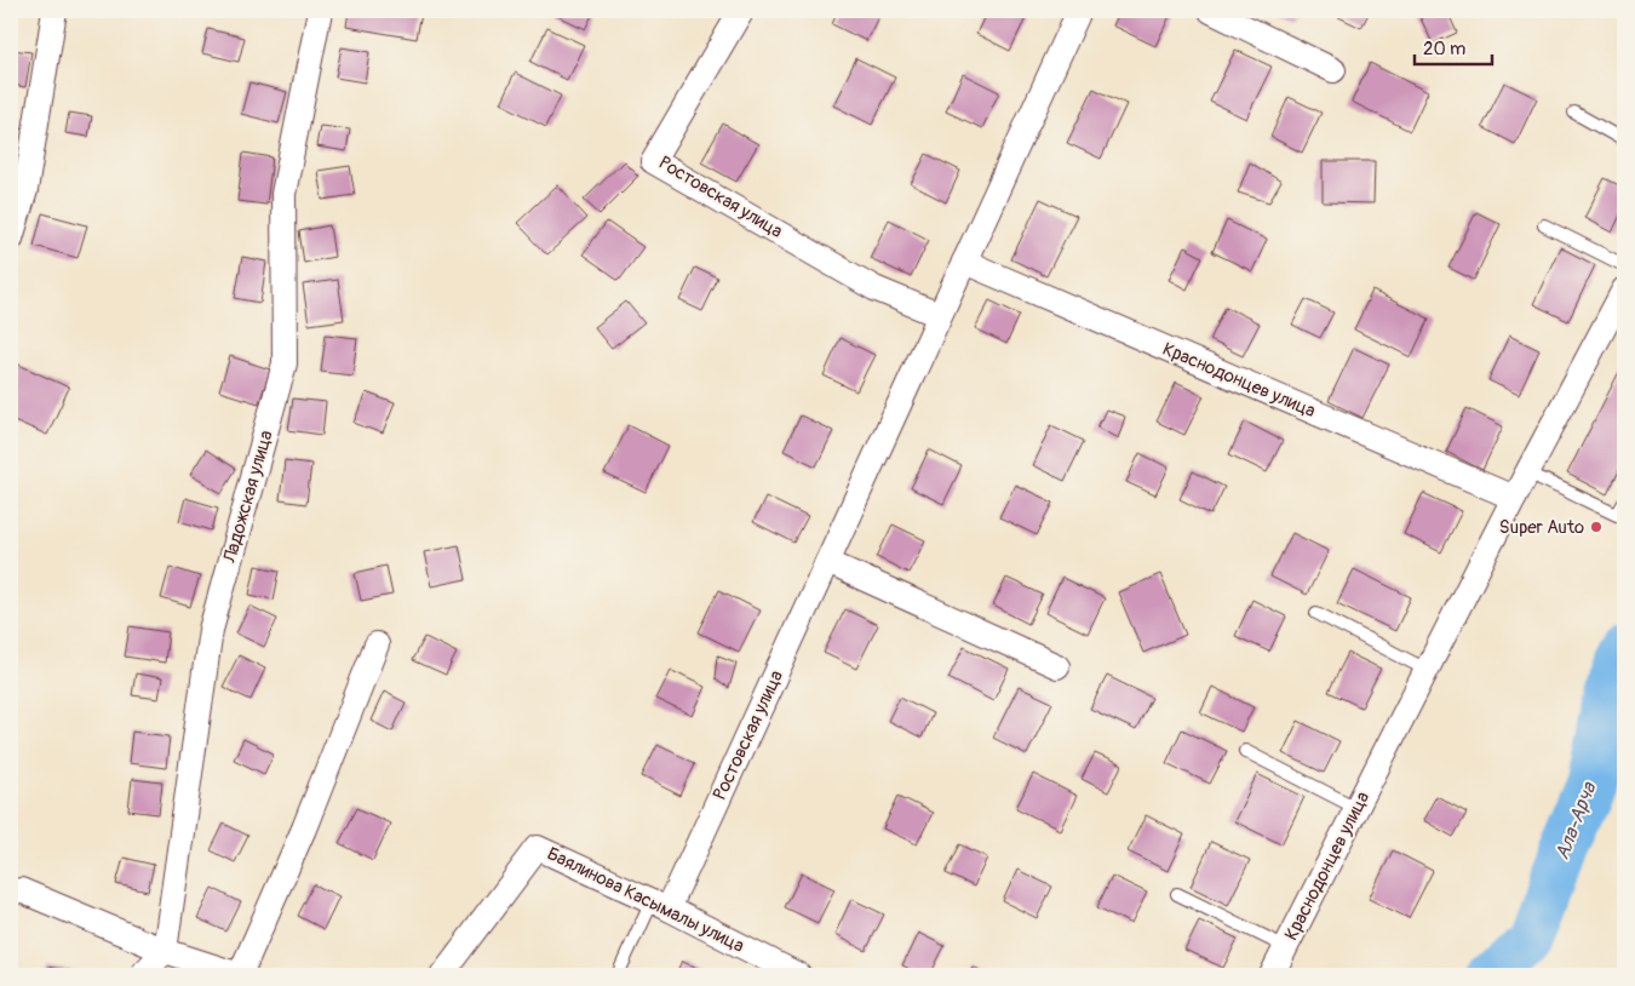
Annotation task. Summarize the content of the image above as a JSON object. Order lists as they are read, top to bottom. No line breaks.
{"streets":{"street":["Ростовская улица","Краснодонцев улица","Ладожская улица","Баялинова Касымалы улица"]},"crossings":[["Ростовская улица","Краснодонцев улица"],["Ростовская улица","Баялинова Касымалы улица"]],"water":["Ала-Арча"],"places":["Super Auto"],"scale_bar":"20 m"}
